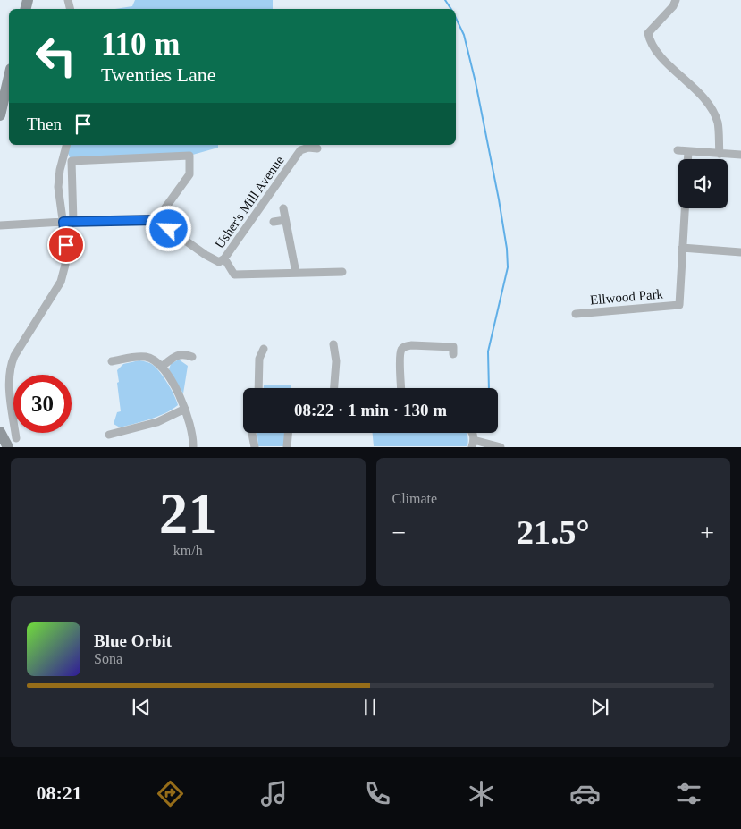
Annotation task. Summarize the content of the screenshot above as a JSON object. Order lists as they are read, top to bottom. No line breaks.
{"streets":{"street":["Usher's Mill Avenue","Ellwood Park"]},"page":{"turn":["110 m","Twenties Lane"],"then":"Then","limit":"30","trip":"08:22 · 1 min · 130 m","tile":[["21","km/h"],"Climate"],"heat":["−","21.5°","+"],"song":["Blue Orbit","Sona"],"tabs":"08:21"}}
